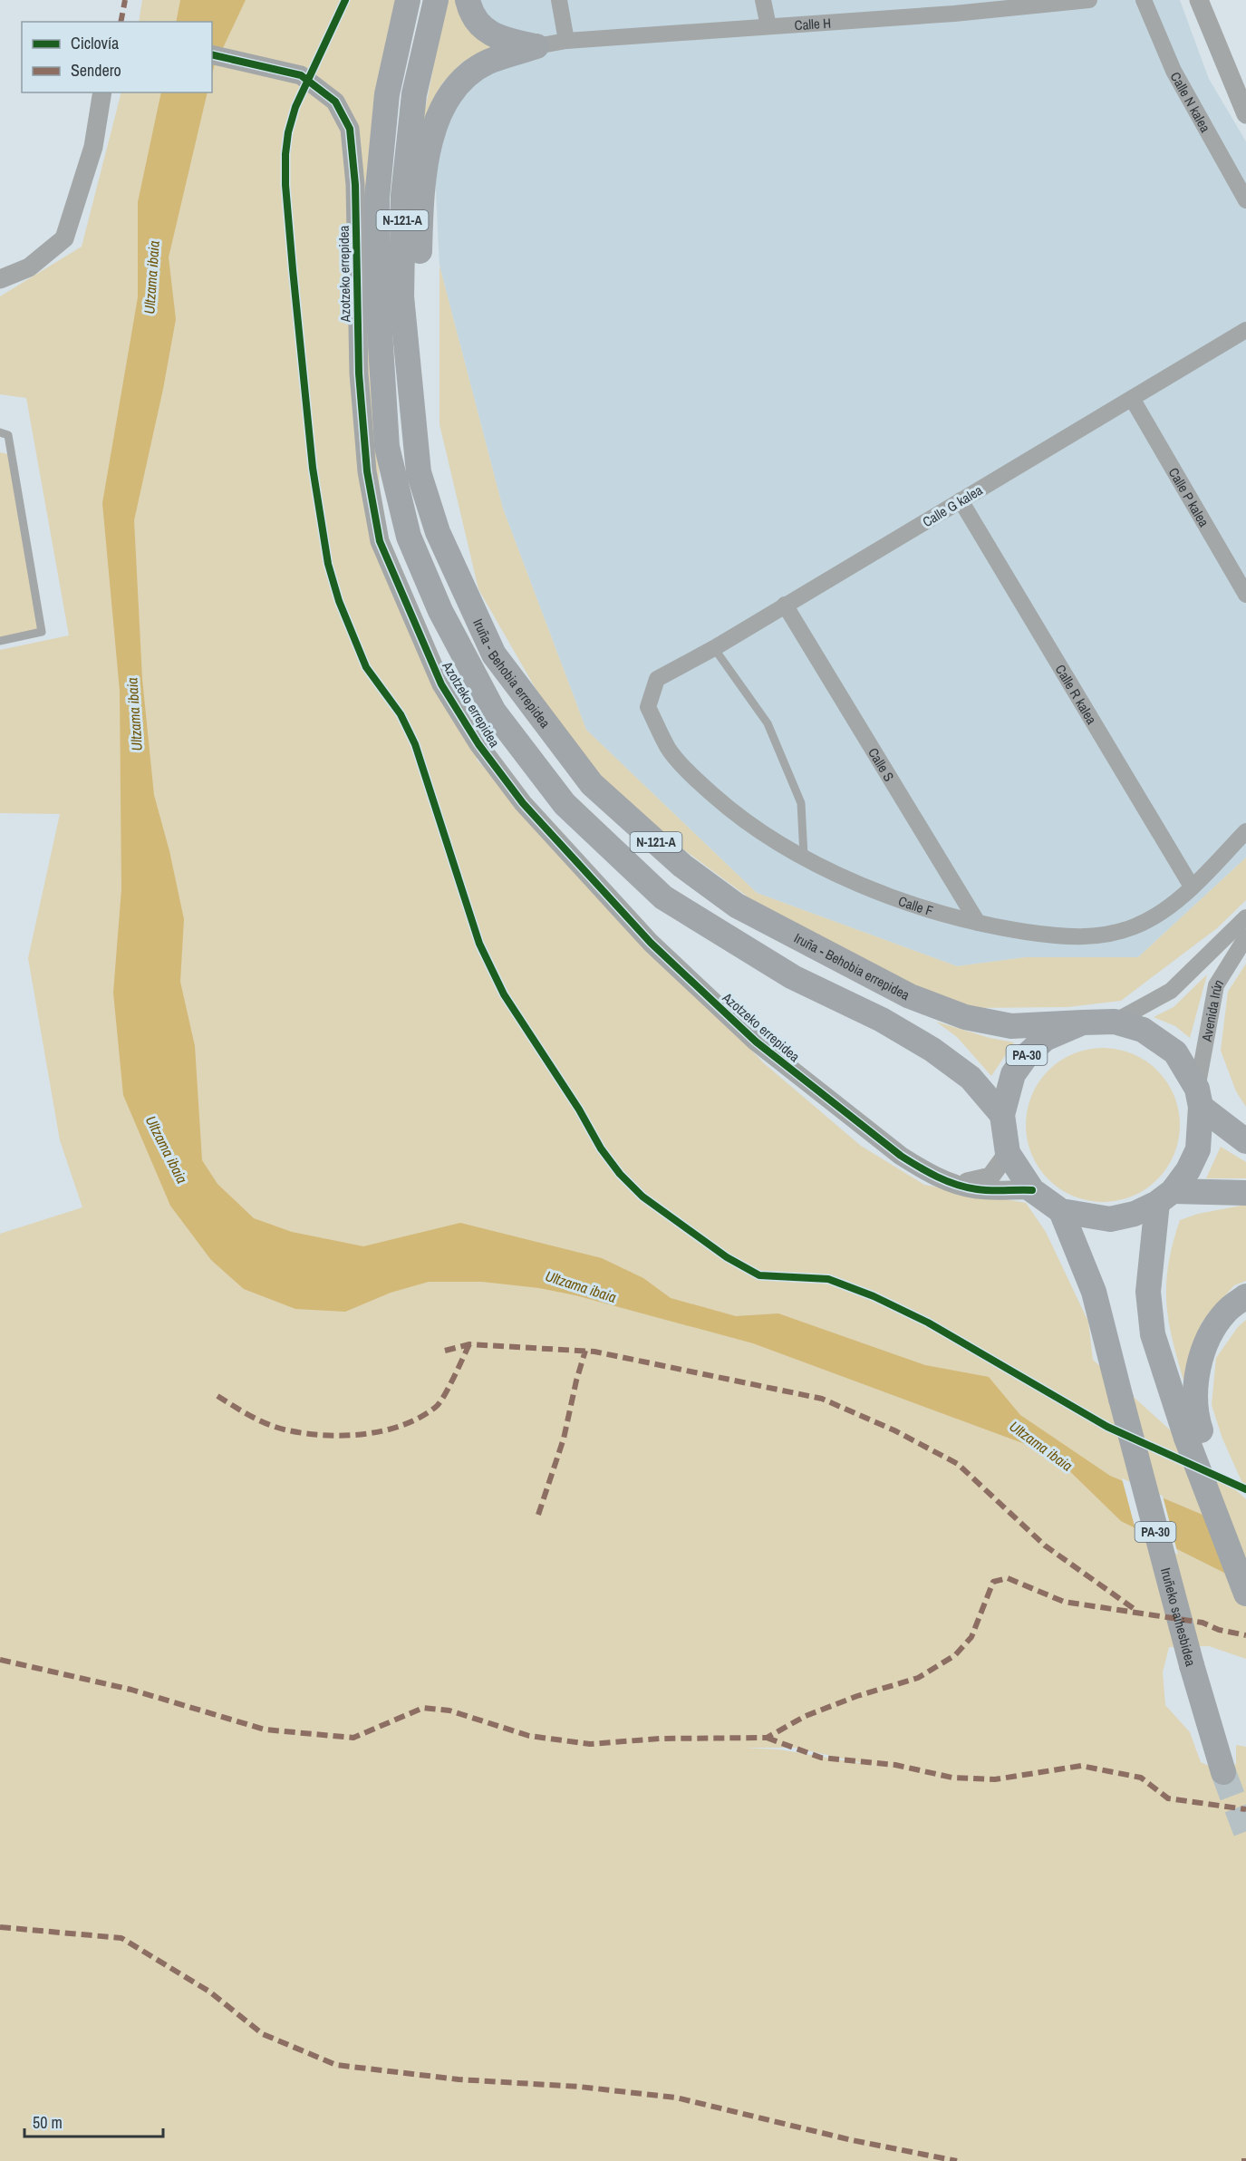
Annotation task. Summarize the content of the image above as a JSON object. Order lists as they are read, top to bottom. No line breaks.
{"streets":{"highway":["N-121-A","Iruña - Behobia errepidea","PA-30","Iruñeko saihesbidea"],"street":["Calle H","Calle N kalea","Azotzeko errepidea","Calle P kalea","Calle G kalea","Calle R kalea","Calle S","Calle F","Avenida Irún"]},"crossings":[["N-121-A","PA-30"],["Azotzeko errepidea","PA-30"],["Calle P kalea","Calle G kalea"],["Calle G kalea","Calle R kalea"],["Calle G kalea","Calle S"],["Calle G kalea","Calle F"],["Iruña - Behobia errepidea","PA-30"],["Calle R kalea","Calle F"],["Calle S","Calle F"],["Avenida Irún","PA-30"],["PA-30","Iruñeko saihesbidea"]],"water":["Ultzama ibaia"],"legend":["Ciclovía","Sendero"],"scale_bar":"50 m"}
